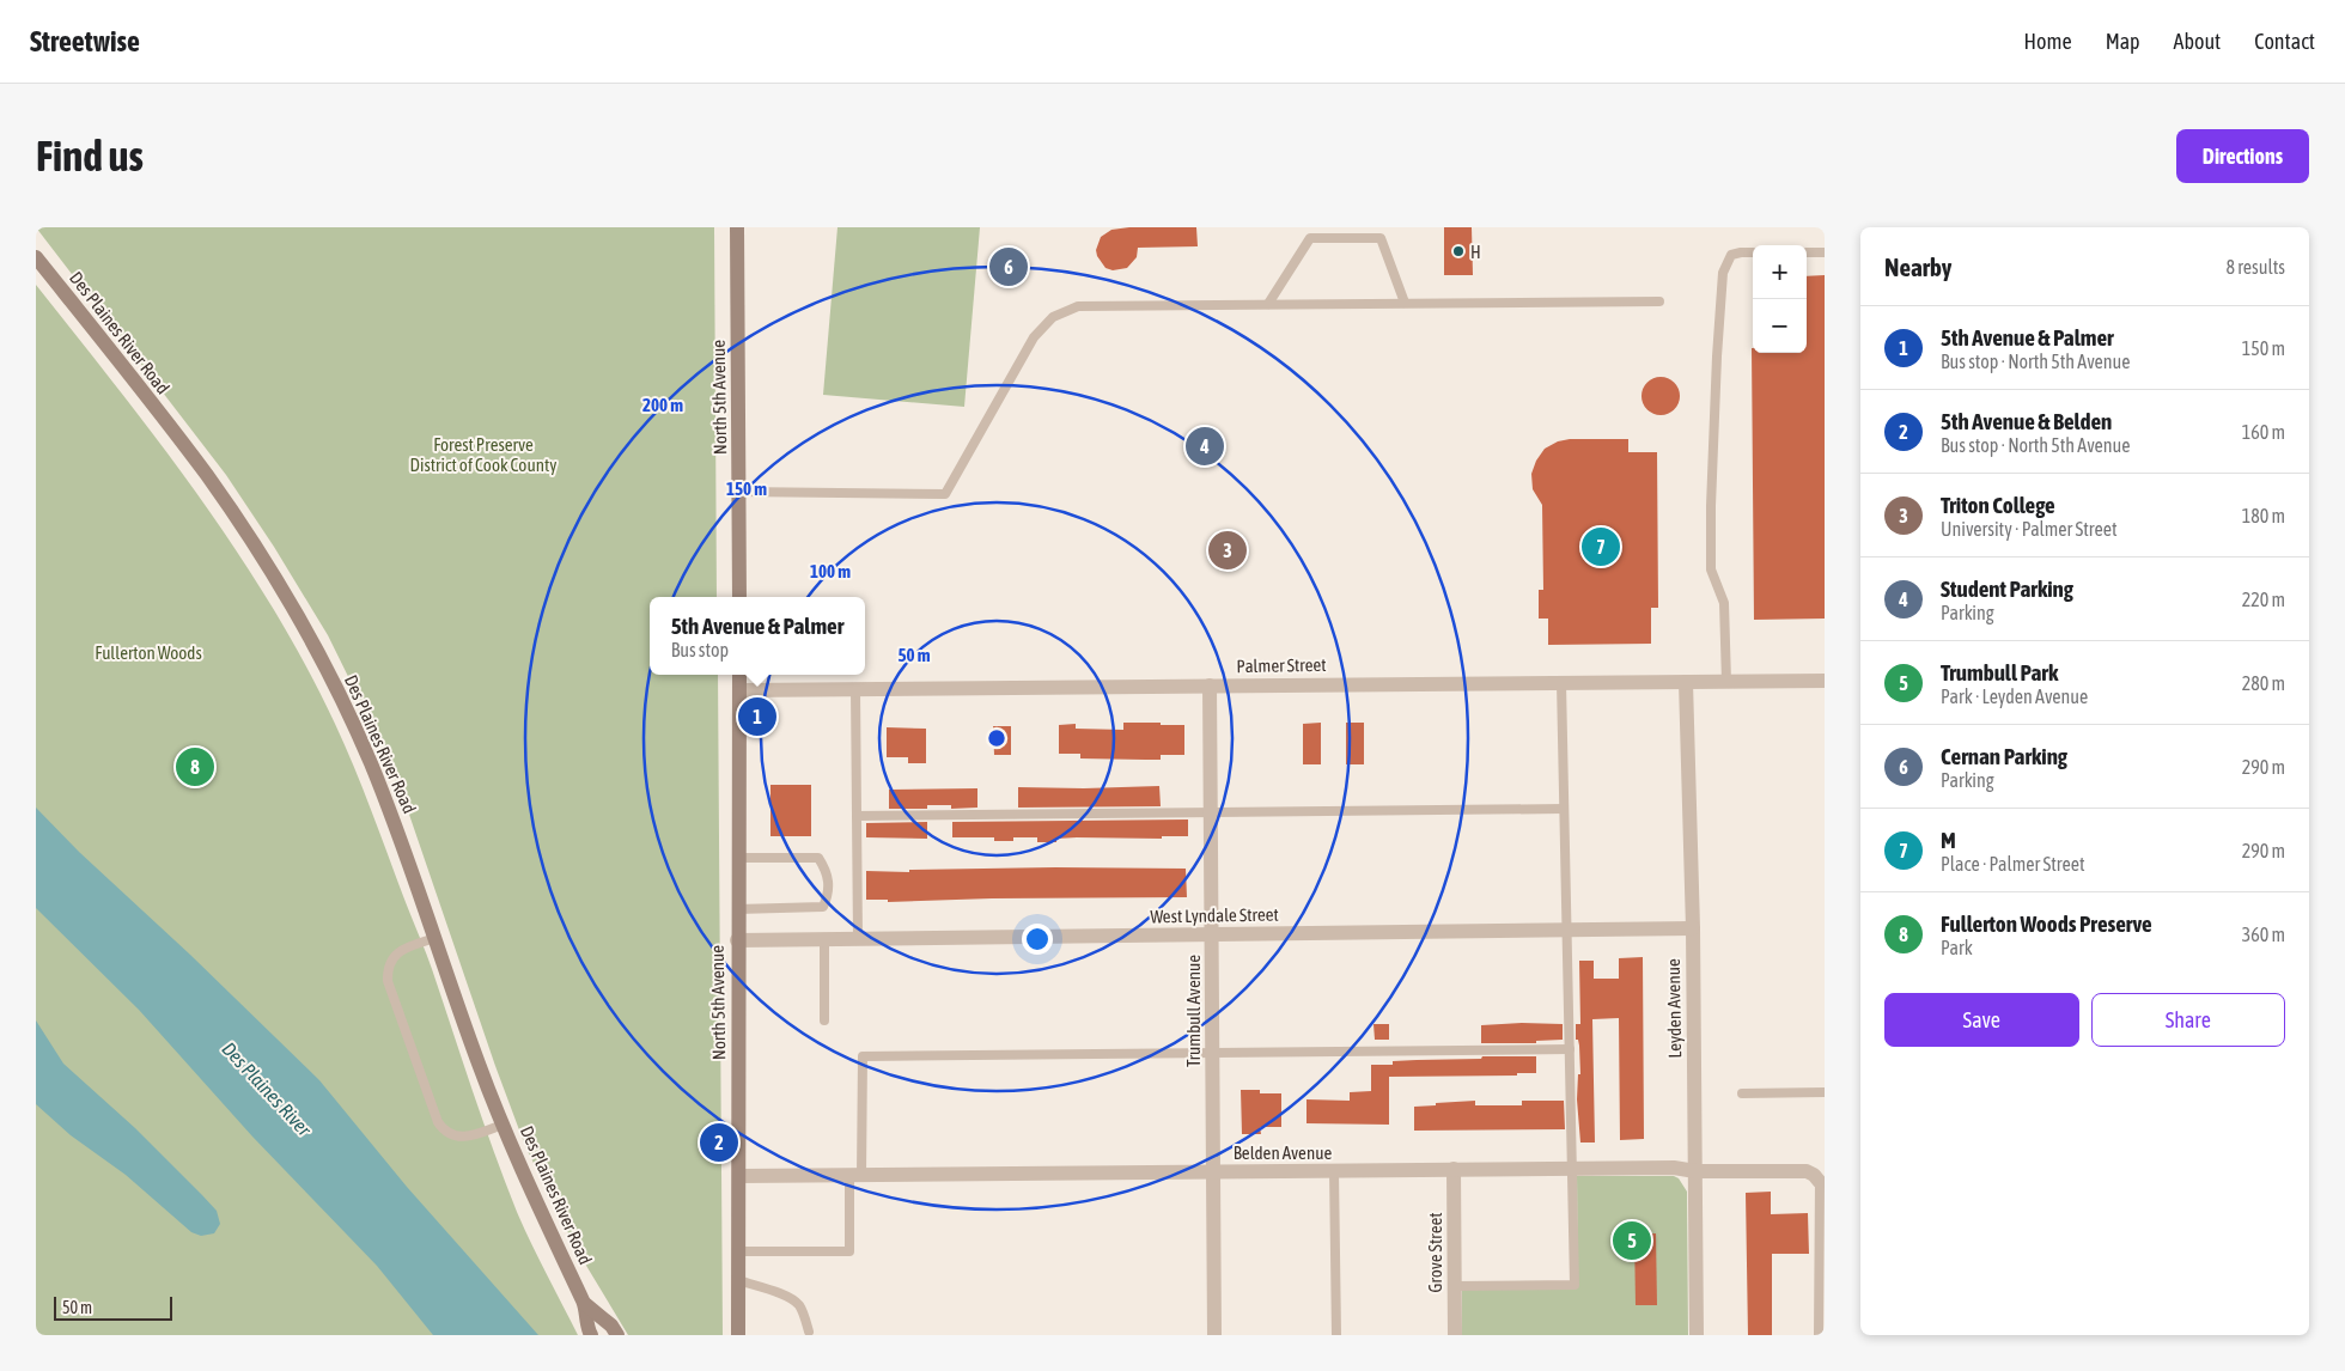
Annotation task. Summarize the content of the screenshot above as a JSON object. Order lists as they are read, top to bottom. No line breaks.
{"streets":{"main road":["Des Plaines River Road","North 5th Avenue"],"street":["Palmer Street","West Lyndale Street","Leyden Avenue","Trumbull Avenue","Belden Avenue","Grove Street"]},"crossings":[["North 5th Avenue","Palmer Street"],["North 5th Avenue","West Lyndale Street"],["North 5th Avenue","Belden Avenue"],["Palmer Street","Leyden Avenue"],["Palmer Street","Trumbull Avenue"],["West Lyndale Street","Leyden Avenue"],["West Lyndale Street","Trumbull Avenue"],["Leyden Avenue","Belden Avenue"],["Trumbull Avenue","Belden Avenue"],["Belden Avenue","Grove Street"]],"water":["Des Plaines River"],"parks":["Forest Preserve District of Cook County","Fullerton Woods"],"places":["H"],"scale_bar":"50 m","page":{"header":"Streetwise","nav":["Home","Map","About","Contact"],"buttons":["Directions",["Save","Share"]],"title":"Find us","heading":["Nearby","8 results"],"map_buttons":["+","−"],"pins":["6","4","7","3","1","8","2","5"],"list":[{"mark":"1","name":"5th Avenue & Palmer","note":"Bus stop · North 5th Avenue","value":"150 m"},{"mark":"2","name":"5th Avenue & Belden","note":"Bus stop · North 5th Avenue","value":"160 m"},{"mark":"3","name":"Triton College","note":"University · Palmer Street","value":"180 m"},{"mark":"4","name":"Student Parking","note":"Parking","value":"220 m"},{"mark":"5","name":"Trumbull Park","note":"Park · Leyden Avenue","value":"280 m"},{"mark":"6","name":"Cernan Parking","note":"Parking","value":"290 m"},{"mark":"7","name":"M","note":"Place · Palmer Street","value":"290 m"},{"mark":"8","name":"Fullerton Woods Preserve","note":"Park","value":"360 m"}],"popup":["5th Avenue & Palmer","Bus stop"],"scale":"50 m"},"rings":["200 m","150 m","100 m","50 m"]}
